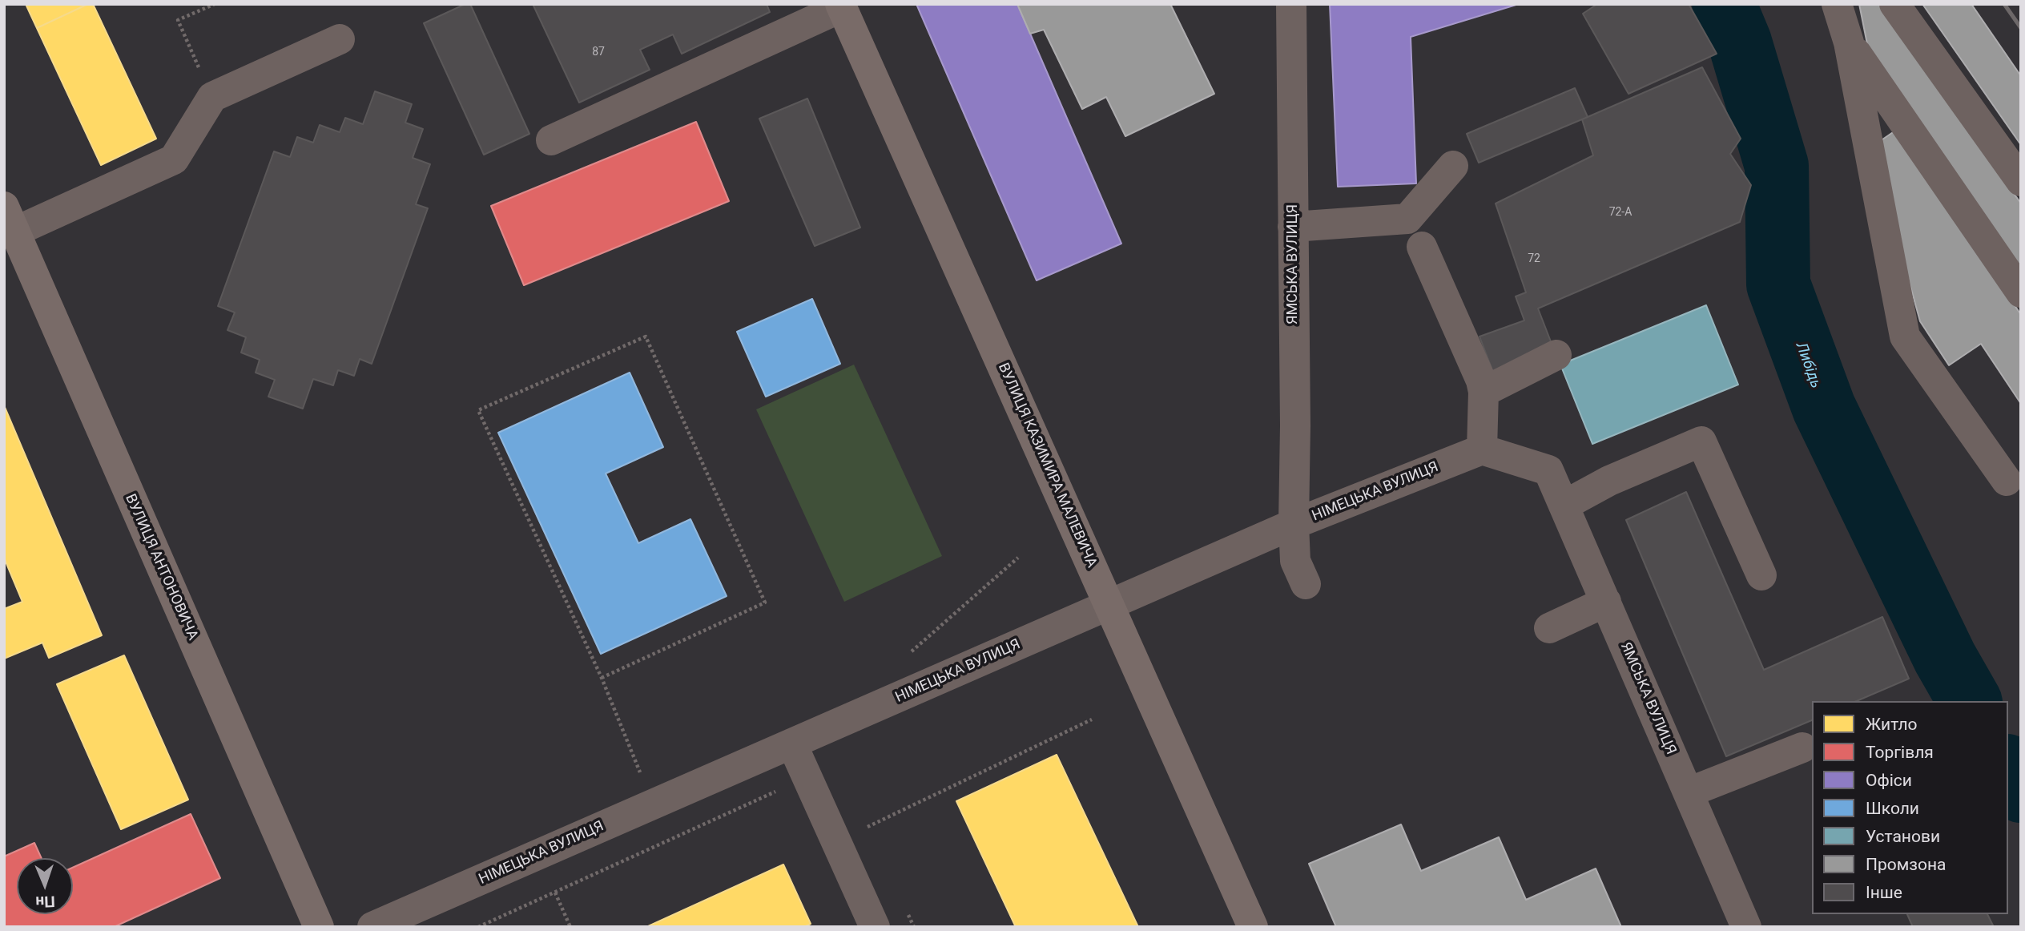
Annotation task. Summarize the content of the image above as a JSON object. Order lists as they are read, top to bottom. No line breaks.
{"streets":{"main road":["ВУЛИЦЯ КАЗИМИРА МАЛЕВИЧА","ВУЛИЦЯ АНТОНОВИЧА"],"street":["ЯМСЬКА ВУЛИЦЯ","НІМЕЦЬКА ВУЛИЦЯ"]},"crossings":[["ЯМСЬКА ВУЛИЦЯ","НІМЕЦЬКА ВУЛИЦЯ"],["ВУЛИЦЯ КАЗИМИРА МАЛЕВИЧА","НІМЕЦЬКА ВУЛИЦЯ"]],"water":["Либідь"],"house_numbers":["87","72-А","72"],"legend":["Житло","Торгівля","Офіси","Школи","Установи","Промзона","Інше"],"north":"bottom"}
